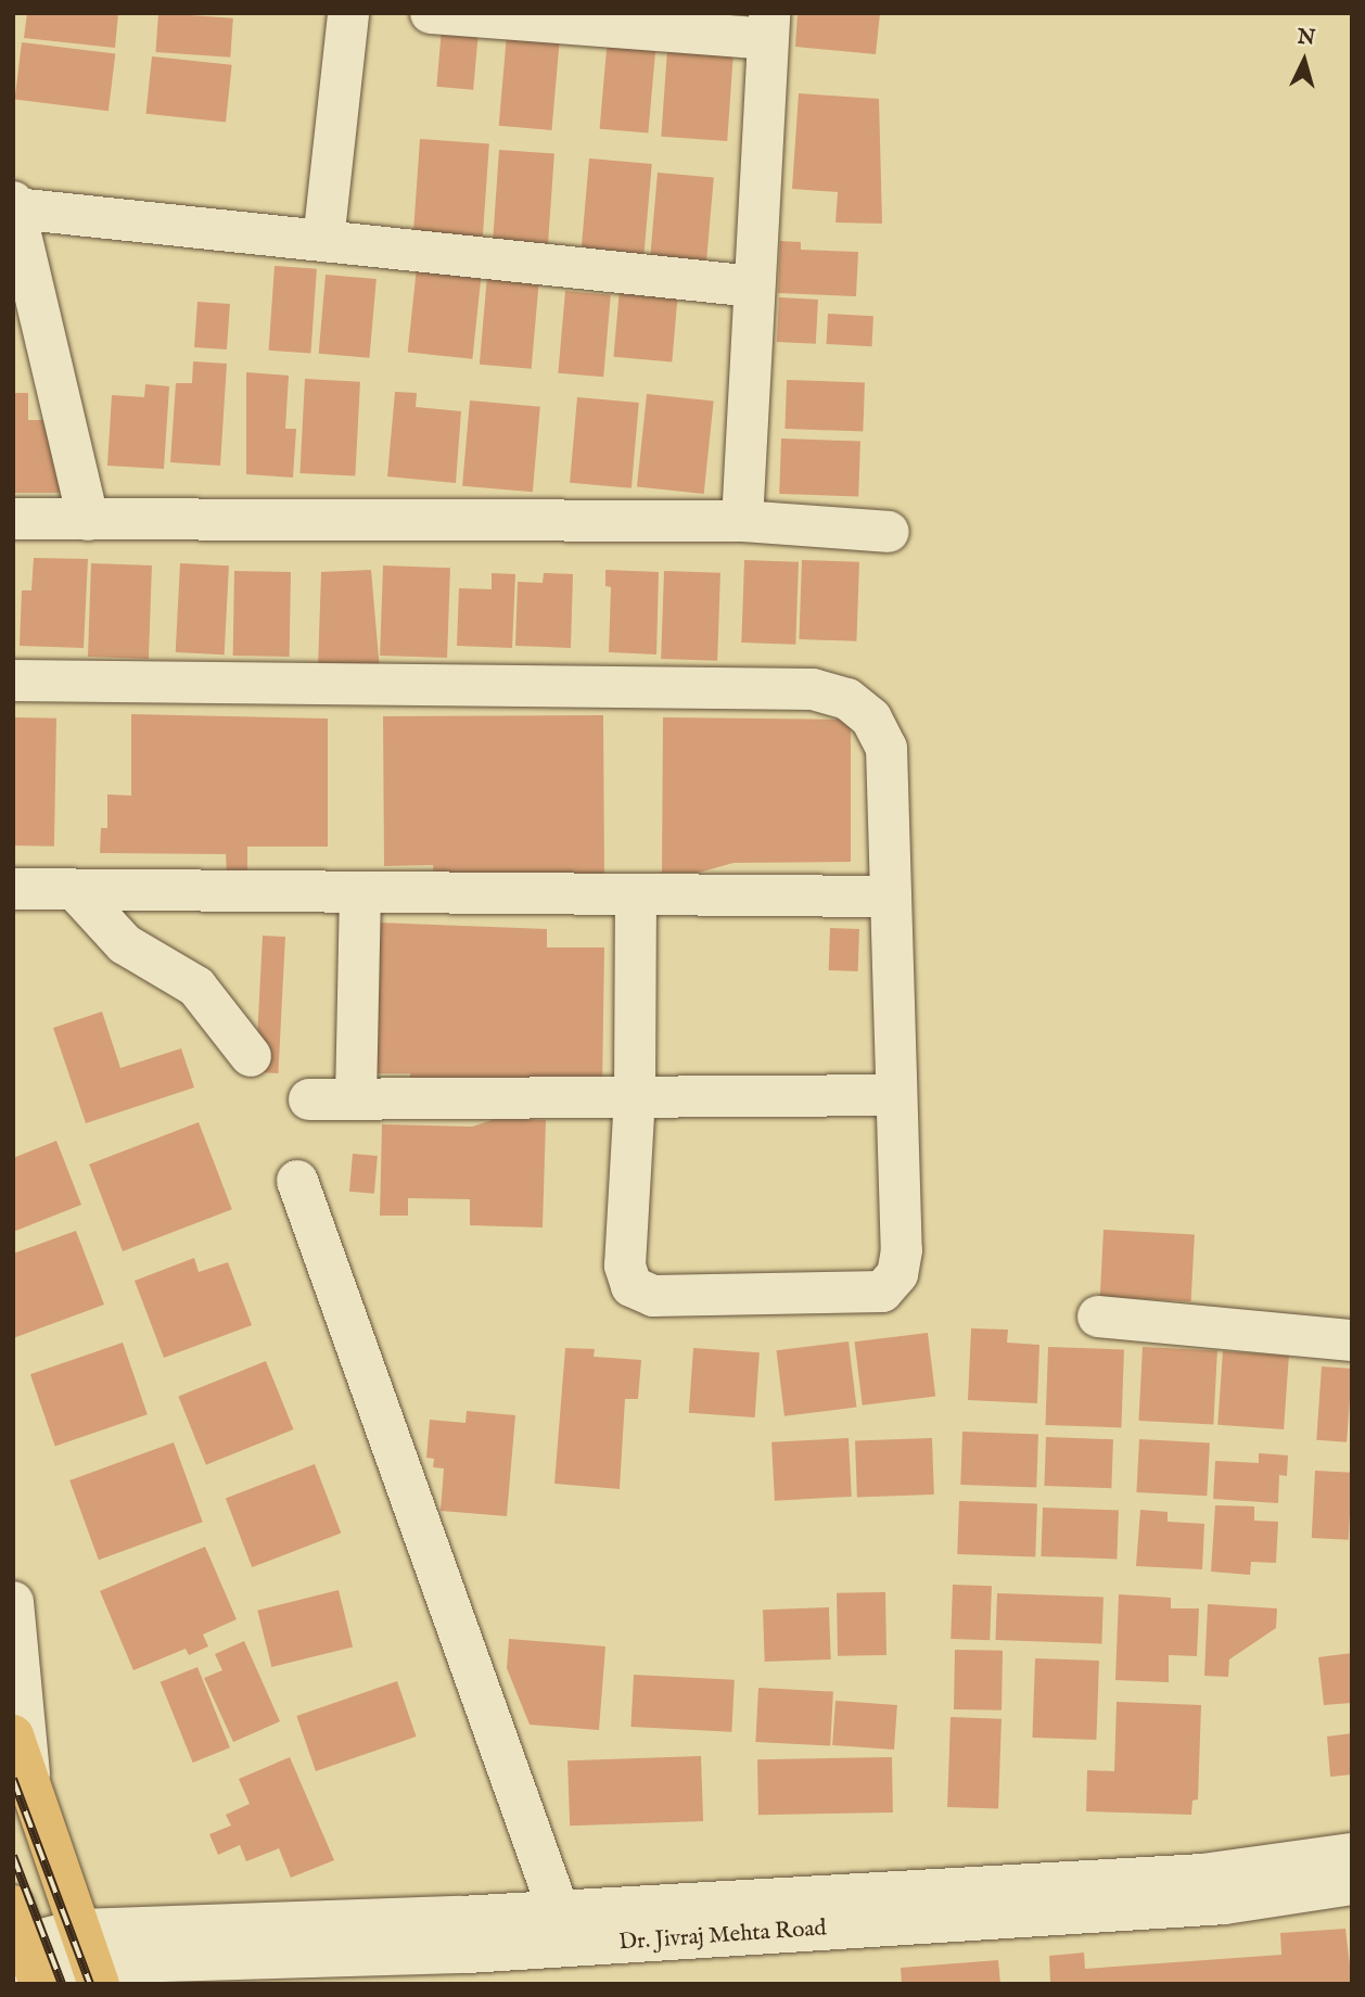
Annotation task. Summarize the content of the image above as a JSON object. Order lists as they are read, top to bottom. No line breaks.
{"streets":{"street":["Dr. Jivraj Mehta Road"]},"north":"top"}
